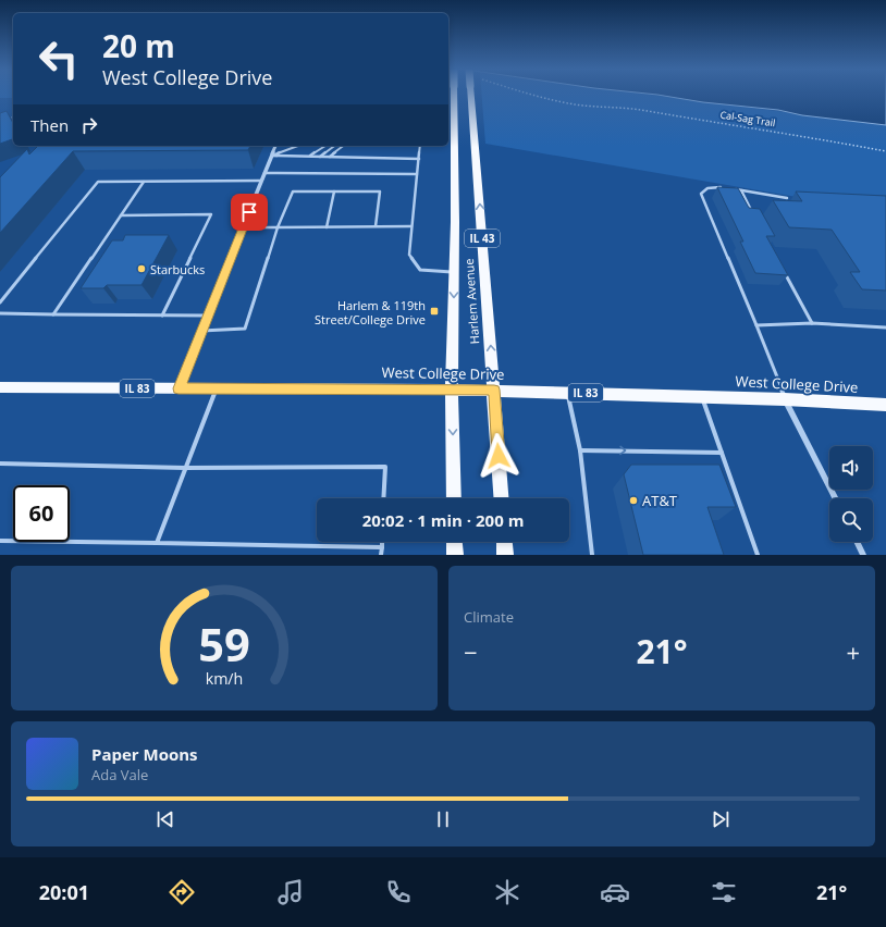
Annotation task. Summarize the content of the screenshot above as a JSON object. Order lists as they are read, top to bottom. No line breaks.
{"streets":{"main road":["IL 43","Harlem Avenue","West College Drive","IL 83"],"path":["Cal-Sag Trail"]},"crossings":[["Harlem Avenue","West College Drive"]],"places":{"other":["Starbucks","AT&T"],"transit":["Harlem & 119th Street/College Drive"]},"page":{"turn":["20 m","West College Drive"],"then":"Then","limit":"60","trip":"20:02 · 1 min · 200 m","tile":"Climate","heat":["−","21°","+"],"song":["Paper Moons","Ada Vale"],"tabs":["20:01","21°"],"gauge":["59","km/h"]}}
